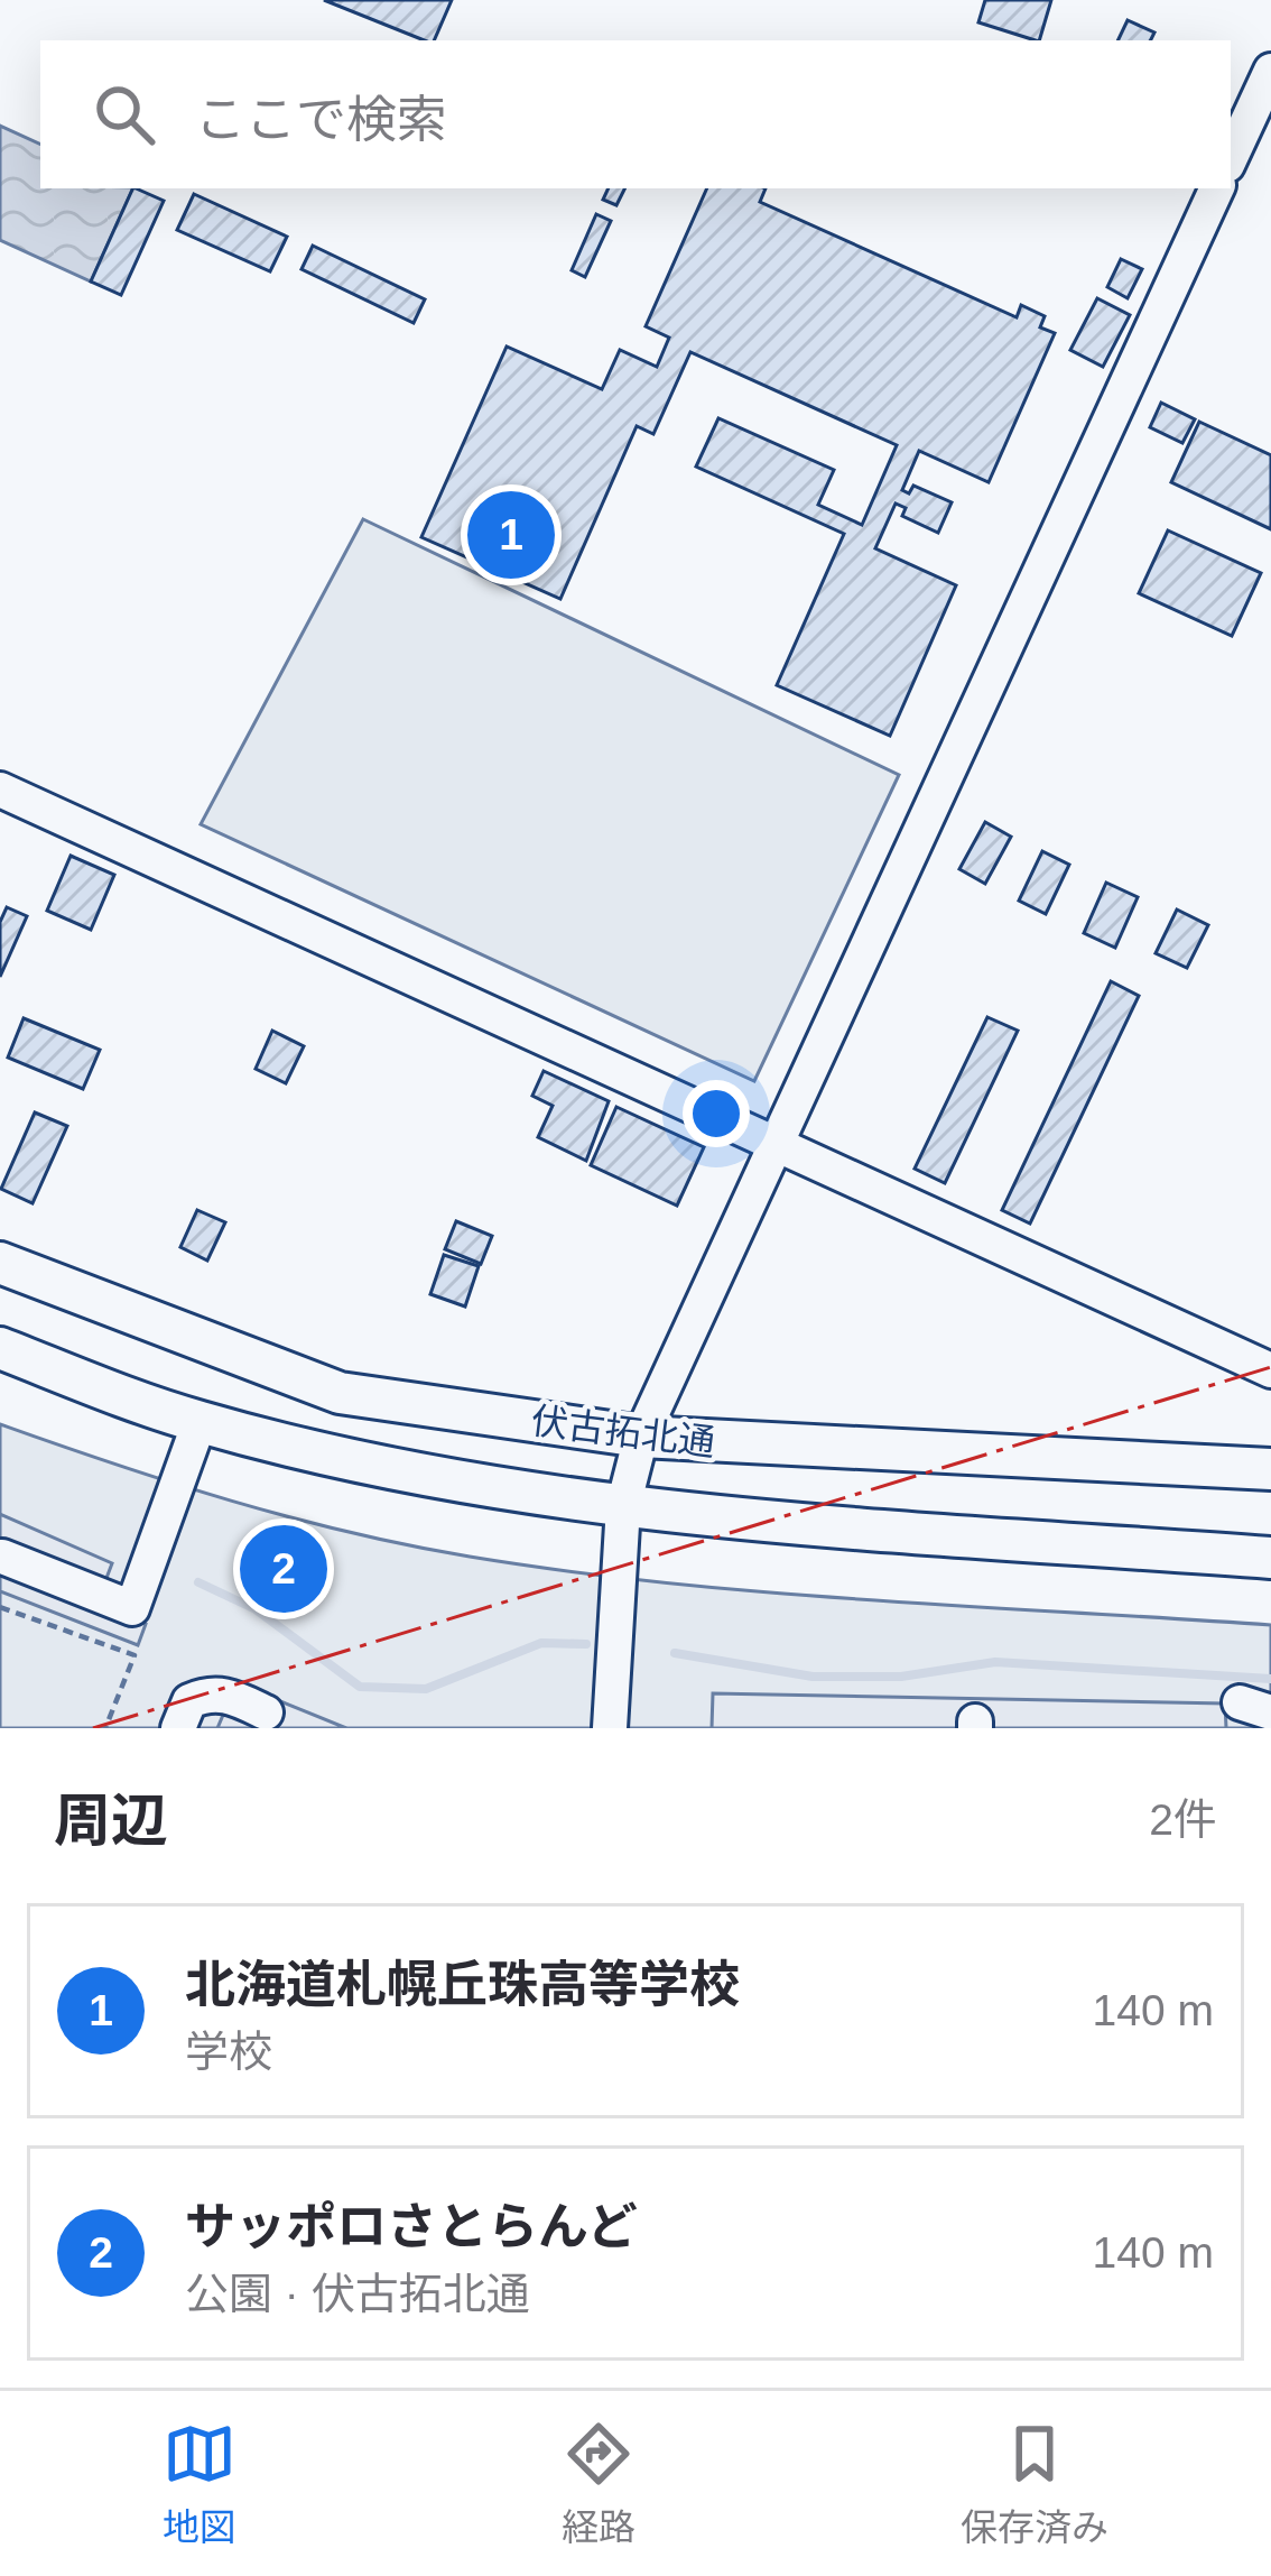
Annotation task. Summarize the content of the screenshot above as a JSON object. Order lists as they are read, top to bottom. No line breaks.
{"streets":{"main road":["伏古拓北通"]},"page":{"search":"ここで検索","pins":["1","2"],"heading":["周辺","2件"],"list":[{"mark":"1","name":"北海道札幌丘珠高等学校","note":"学校","value":"140 m"},{"mark":"2","name":"サッポロさとらんど","note":"公園 · 伏古拓北通","value":"140 m"}],"nav":["地図","経路","保存済み"]}}
